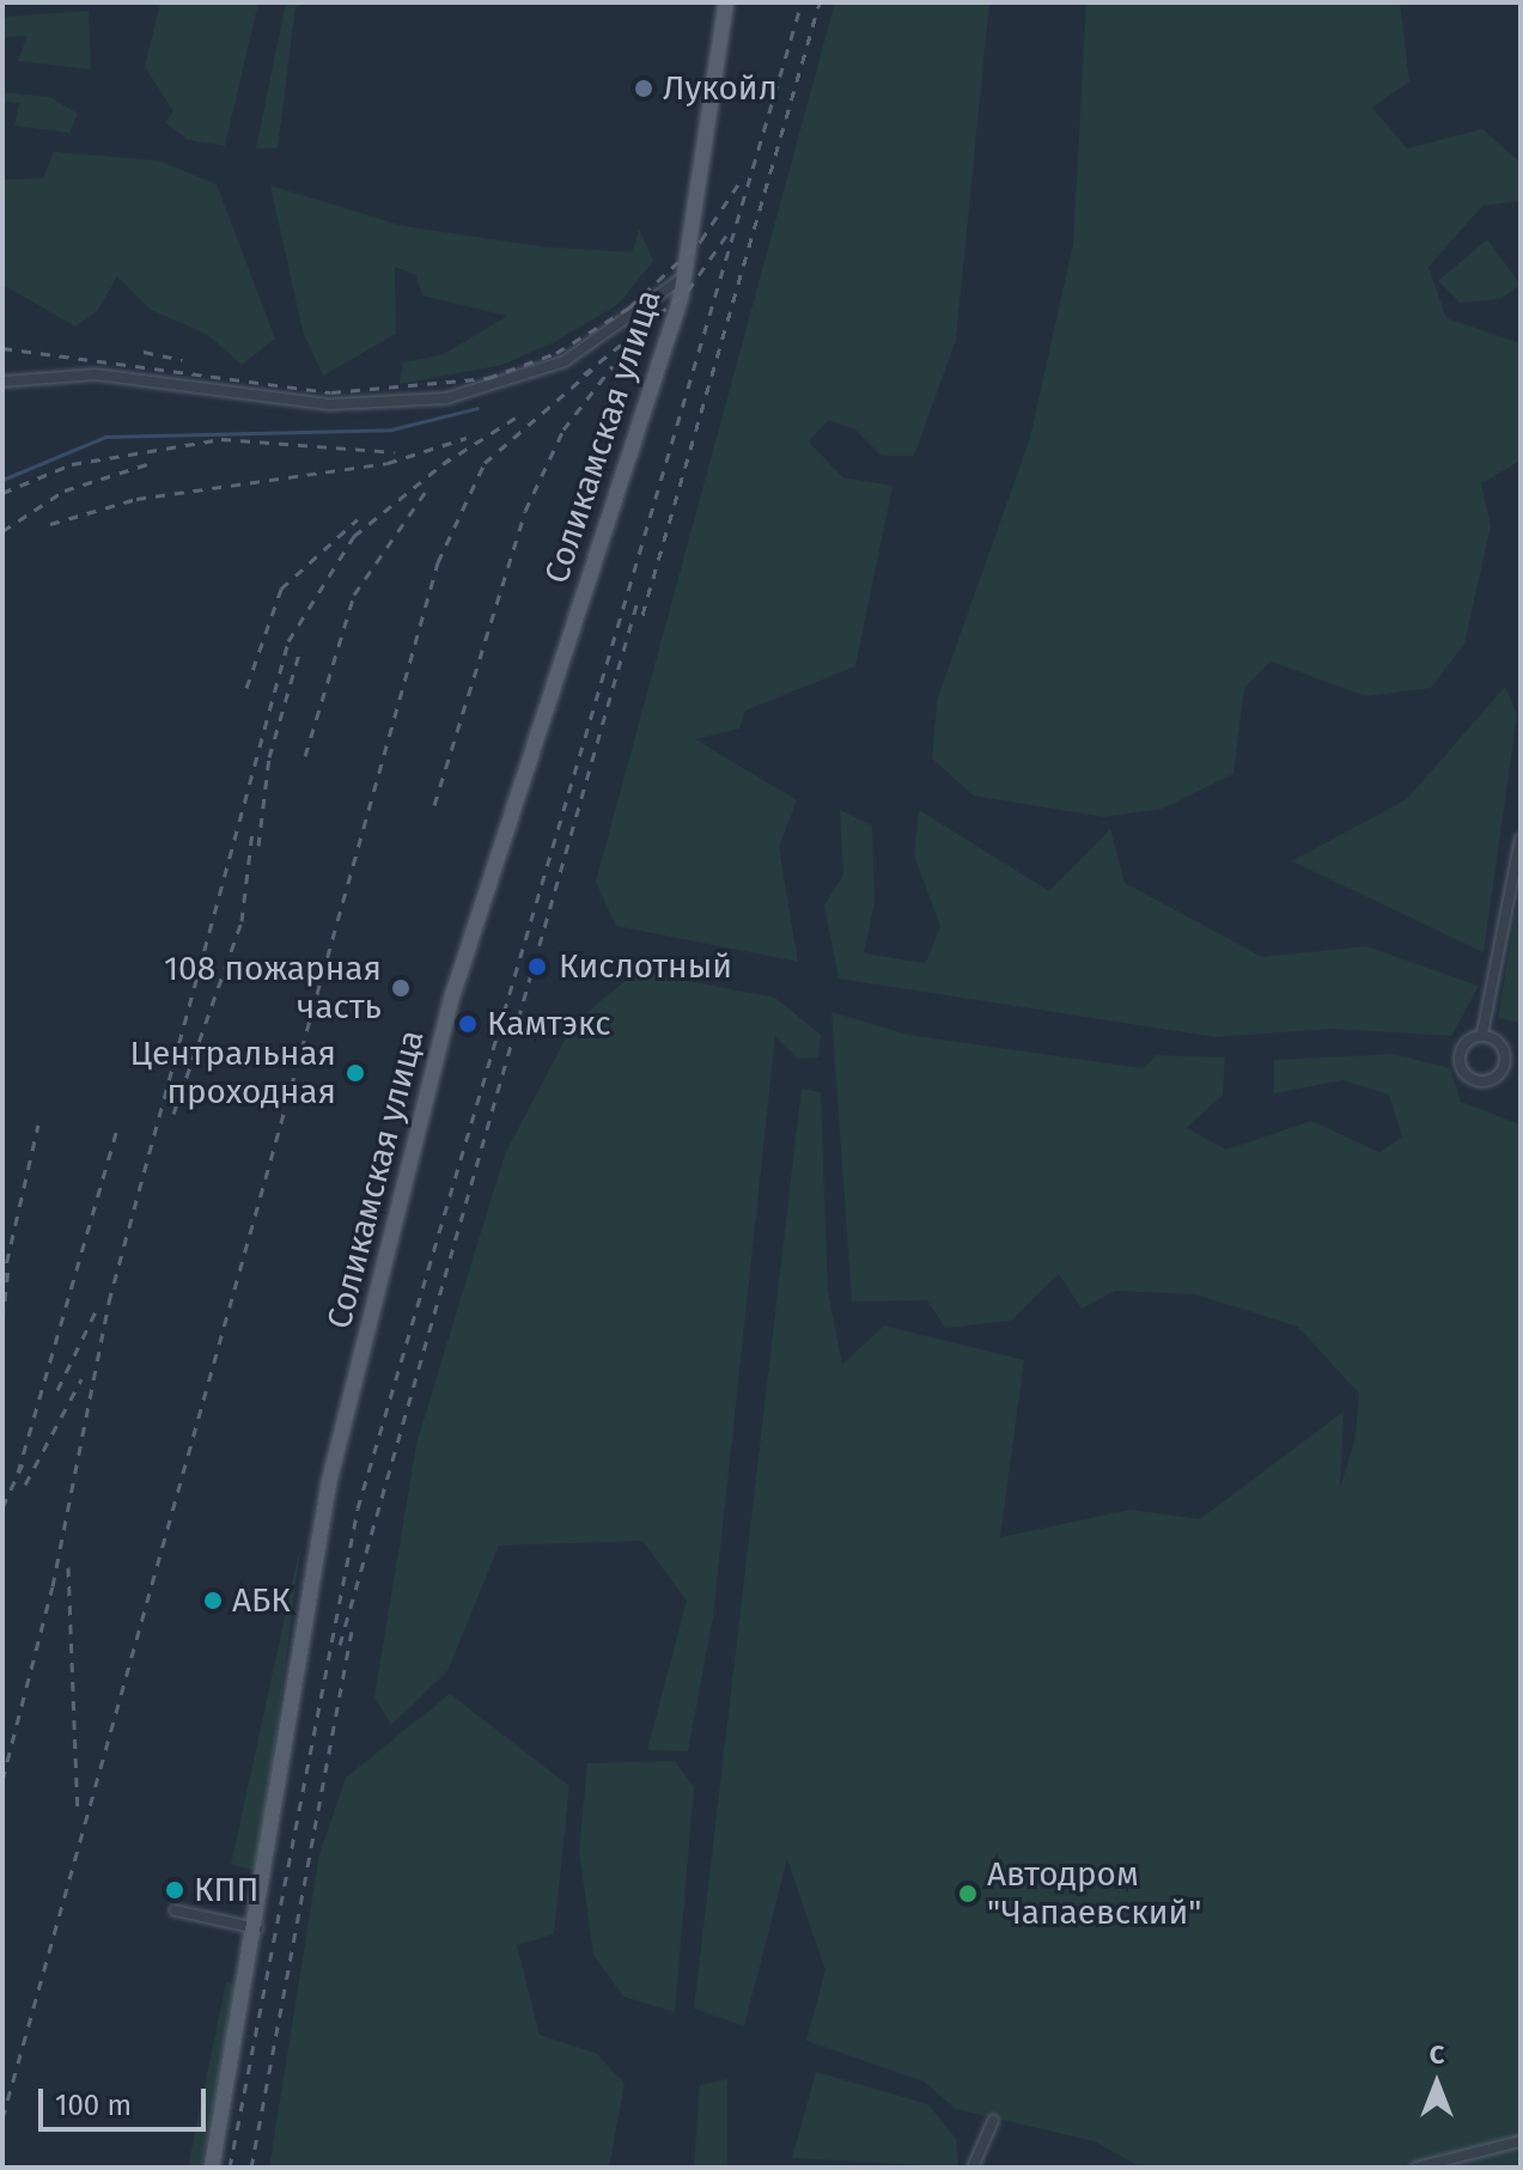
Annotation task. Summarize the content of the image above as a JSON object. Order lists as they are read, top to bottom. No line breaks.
{"streets":{"main road":["Соликамская улица"]},"places":["Лукойл","Кислотный","108 пожарная часть","Камтэкс","Центральная проходная","АБК","КПП","Автодром \"Чапаевский\""],"scale_bar":"100 m","north":"top"}
